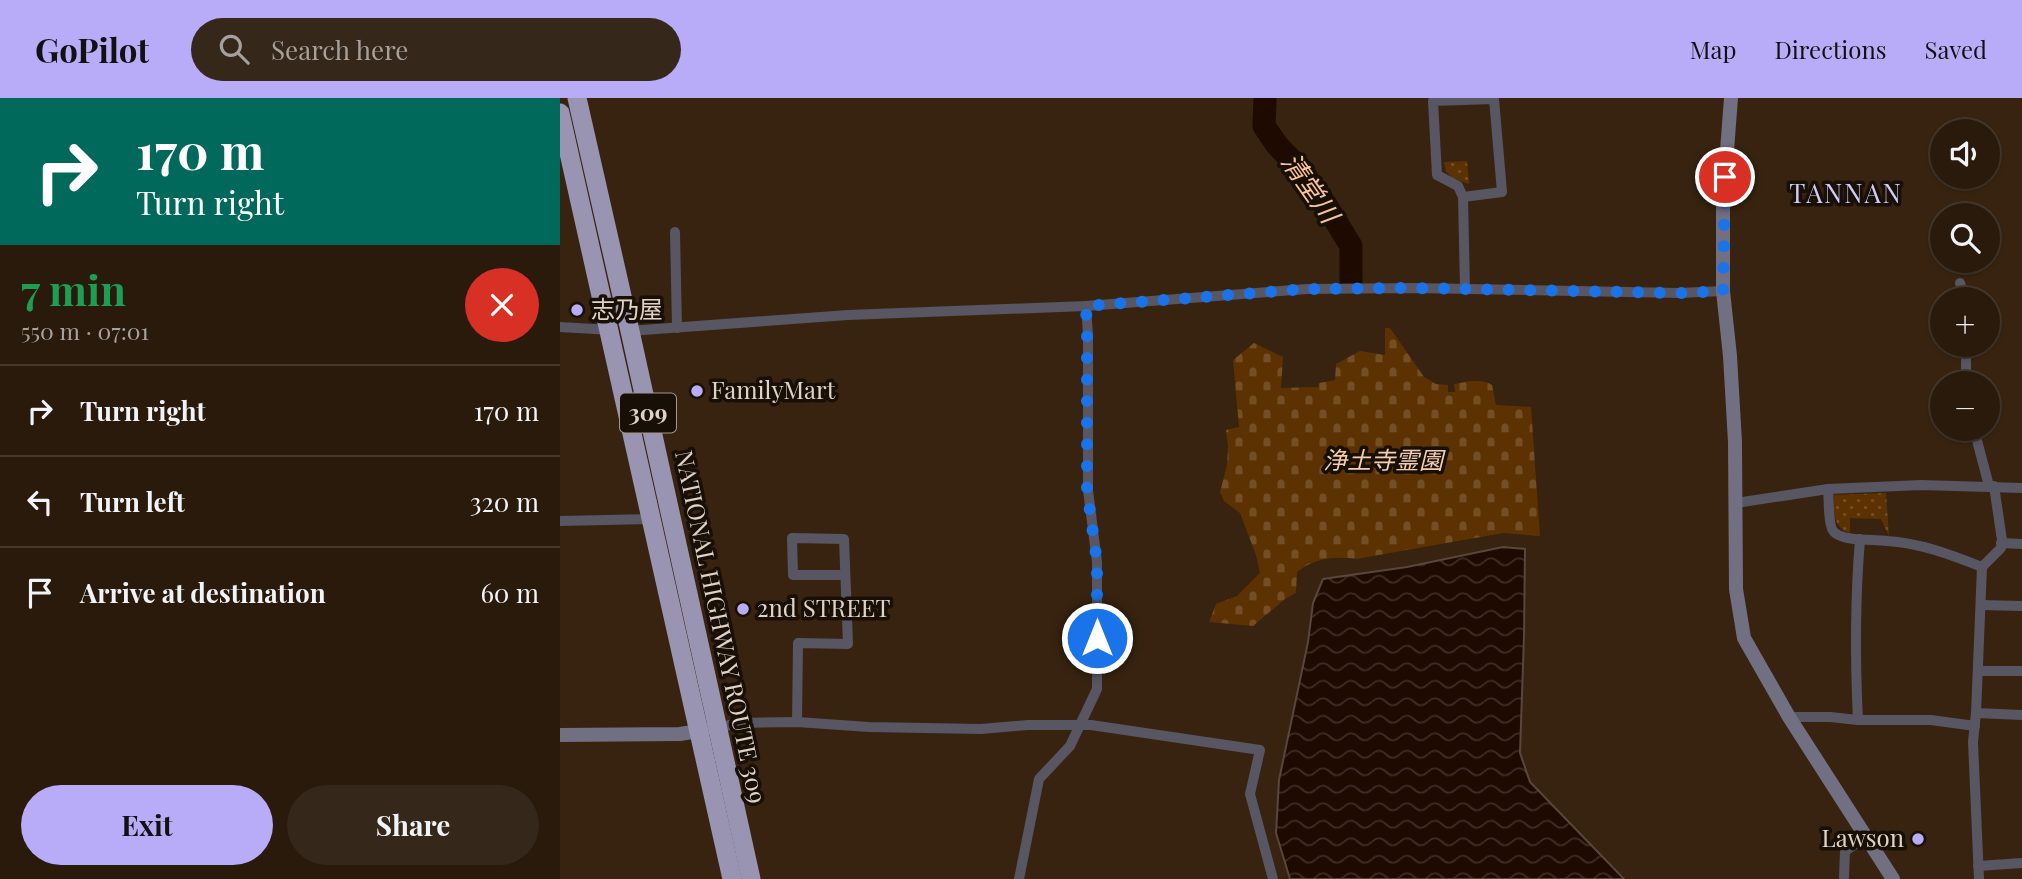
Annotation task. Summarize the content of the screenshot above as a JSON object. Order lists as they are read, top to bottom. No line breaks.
{"streets":{"highway":["309","NATIONAL HIGHWAY ROUTE 309"]},"districts":["TANNAN"],"water":["清堂川"],"parks":["浄土寺霊園"],"places":["志乃屋","FamilyMart","2nd STREET","Lawson"],"page":{"header":"GoPilot","search":"Search here","nav":["Map","Directions","Saved"],"turn":["170 m","Turn right"],"map_buttons":["+","−"],"heading":["7 min","550 m · 07:01"],"list":[{"name":"Turn right","value":"170 m"},{"name":"Turn left","value":"320 m"},{"name":"Arrive at destination","value":"60 m"}],"buttons":["Exit","Share"]}}
